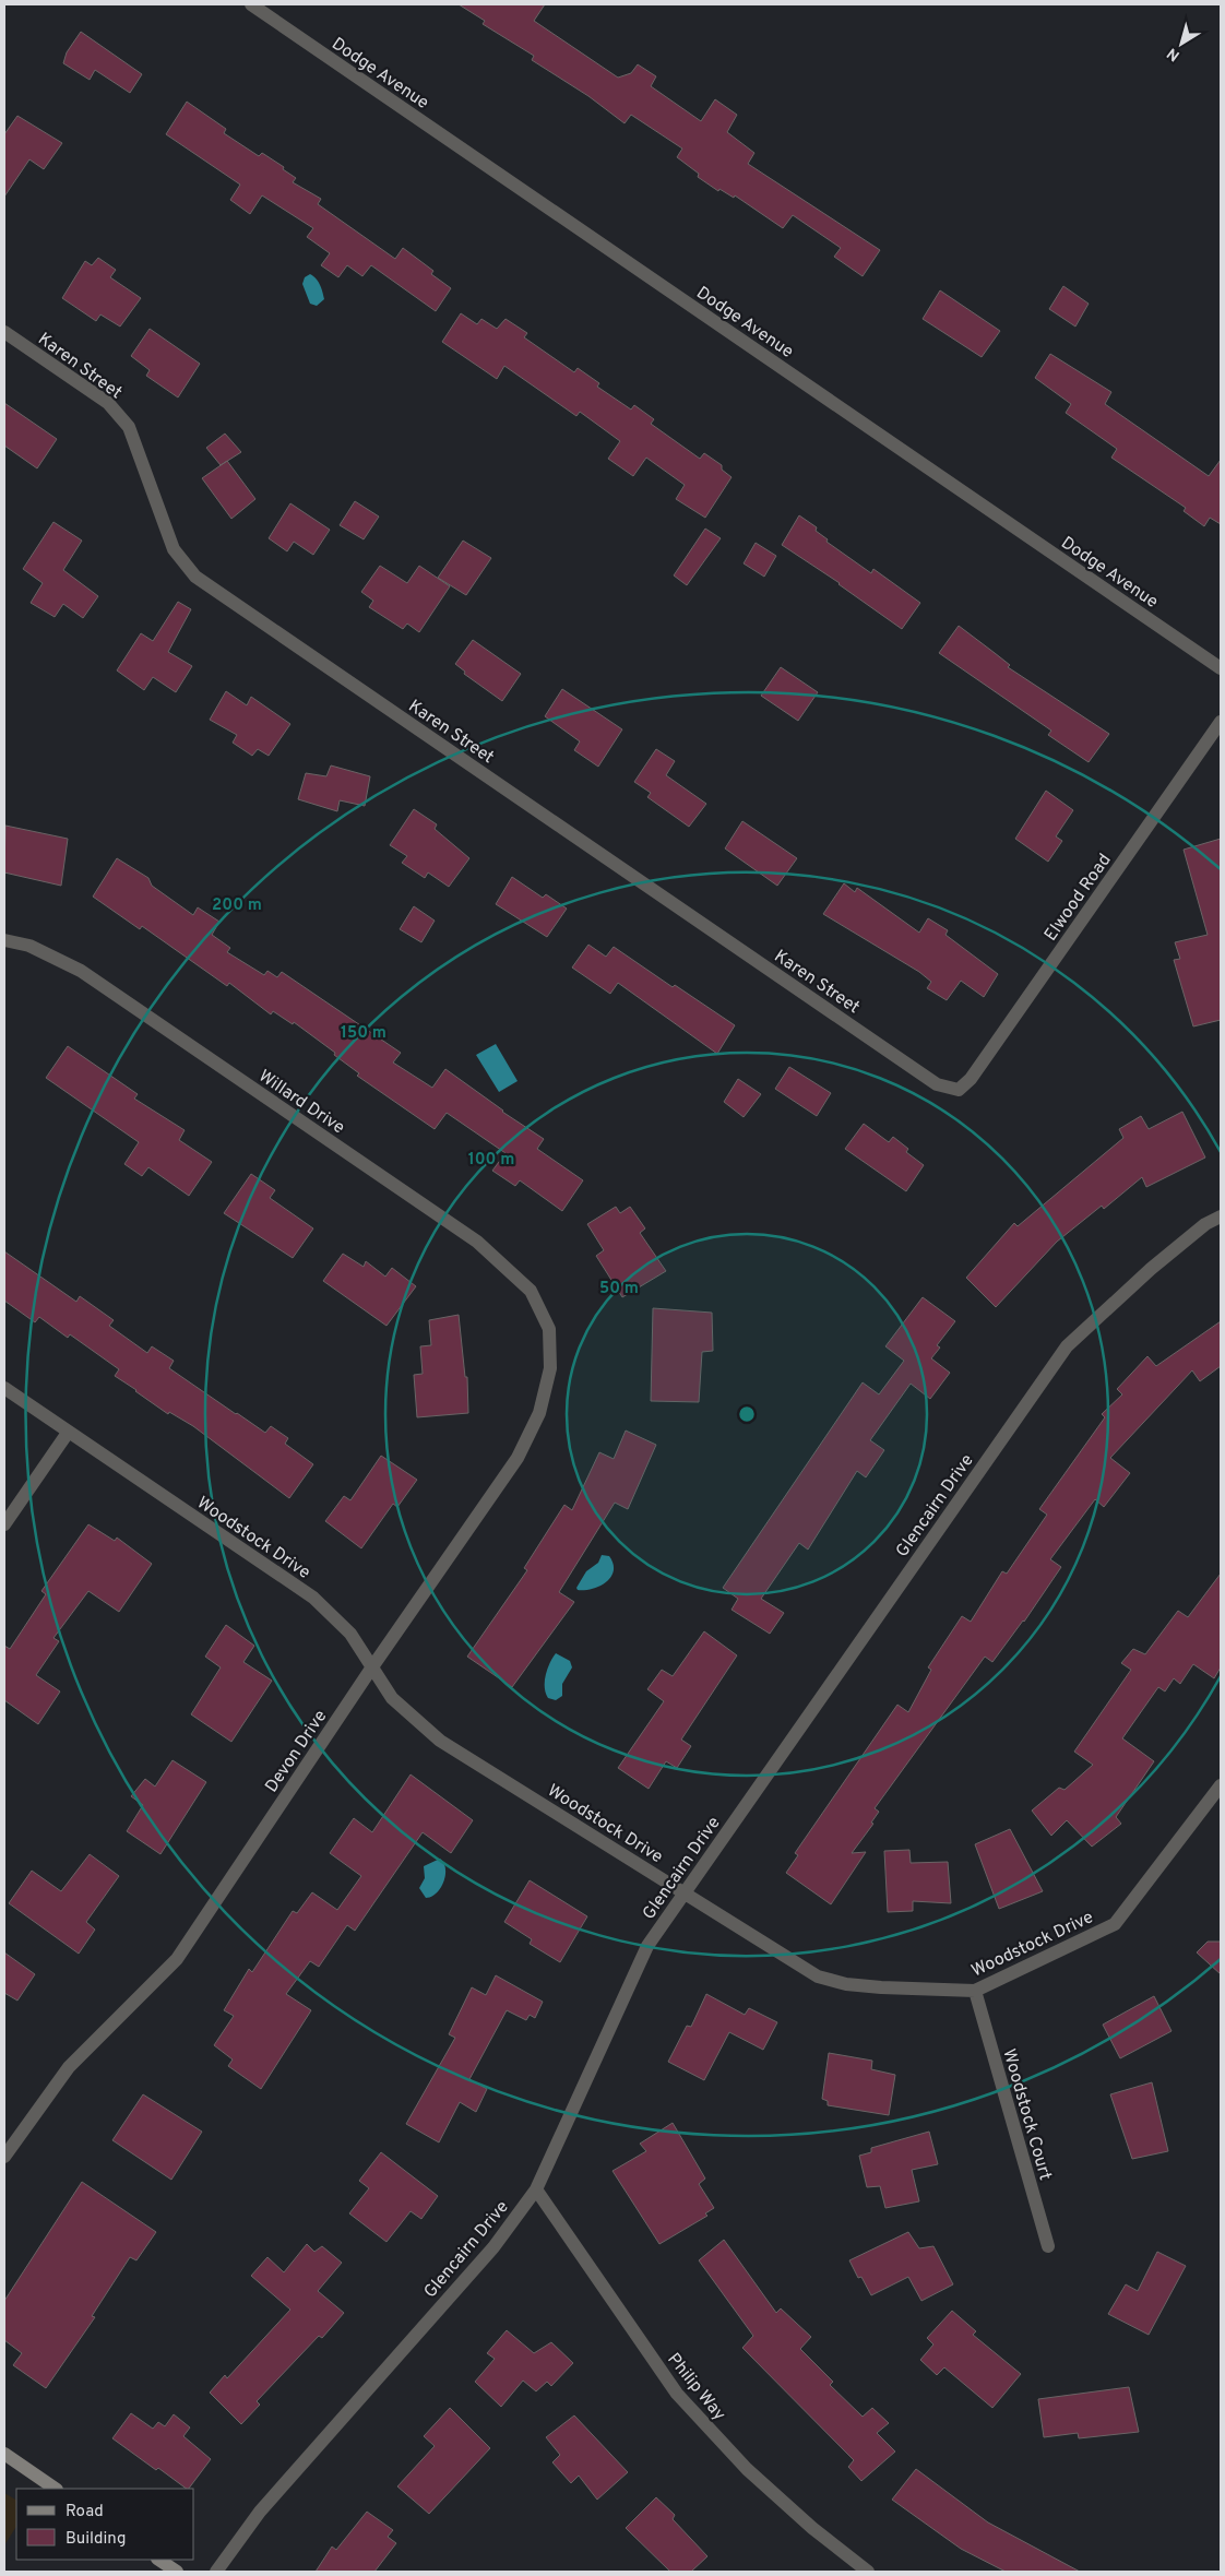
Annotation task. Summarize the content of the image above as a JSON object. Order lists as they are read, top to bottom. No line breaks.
{"streets":{"street":["Dodge Avenue","Karen Street","Elwood Road","Willard Drive","Glencairn Drive","Woodstock Drive","Devon Drive","Woodstock Court","Philip Way"]},"crossings":[["Karen Street","Elwood Road"],["Willard Drive","Devon Drive"],["Glencairn Drive","Woodstock Drive"],["Glencairn Drive","Philip Way"],["Woodstock Drive","Devon Drive"],["Woodstock Drive","Woodstock Court"]],"legend":["Road","Building"],"north":"bottom left","rings":["200 m","150 m","100 m","50 m"]}
